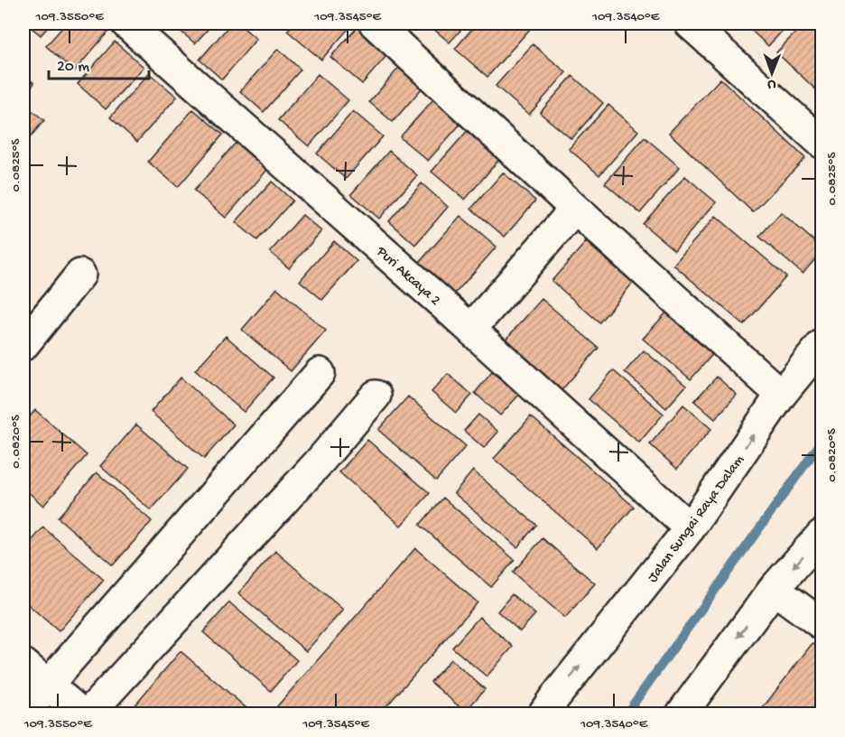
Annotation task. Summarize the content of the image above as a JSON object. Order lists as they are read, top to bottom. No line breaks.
{"streets":{"street":["Puri Akcaya 2","Jalan Sungai Raya Dalam"]},"crossings":[["Puri Akcaya 2","Jalan Sungai Raya Dalam"]],"scale_bar":"20 m","north":"bottom","coordinates":["109.3550°E","109.3545°E","109.3540°E","0.0825°S","0.0820°S"]}
